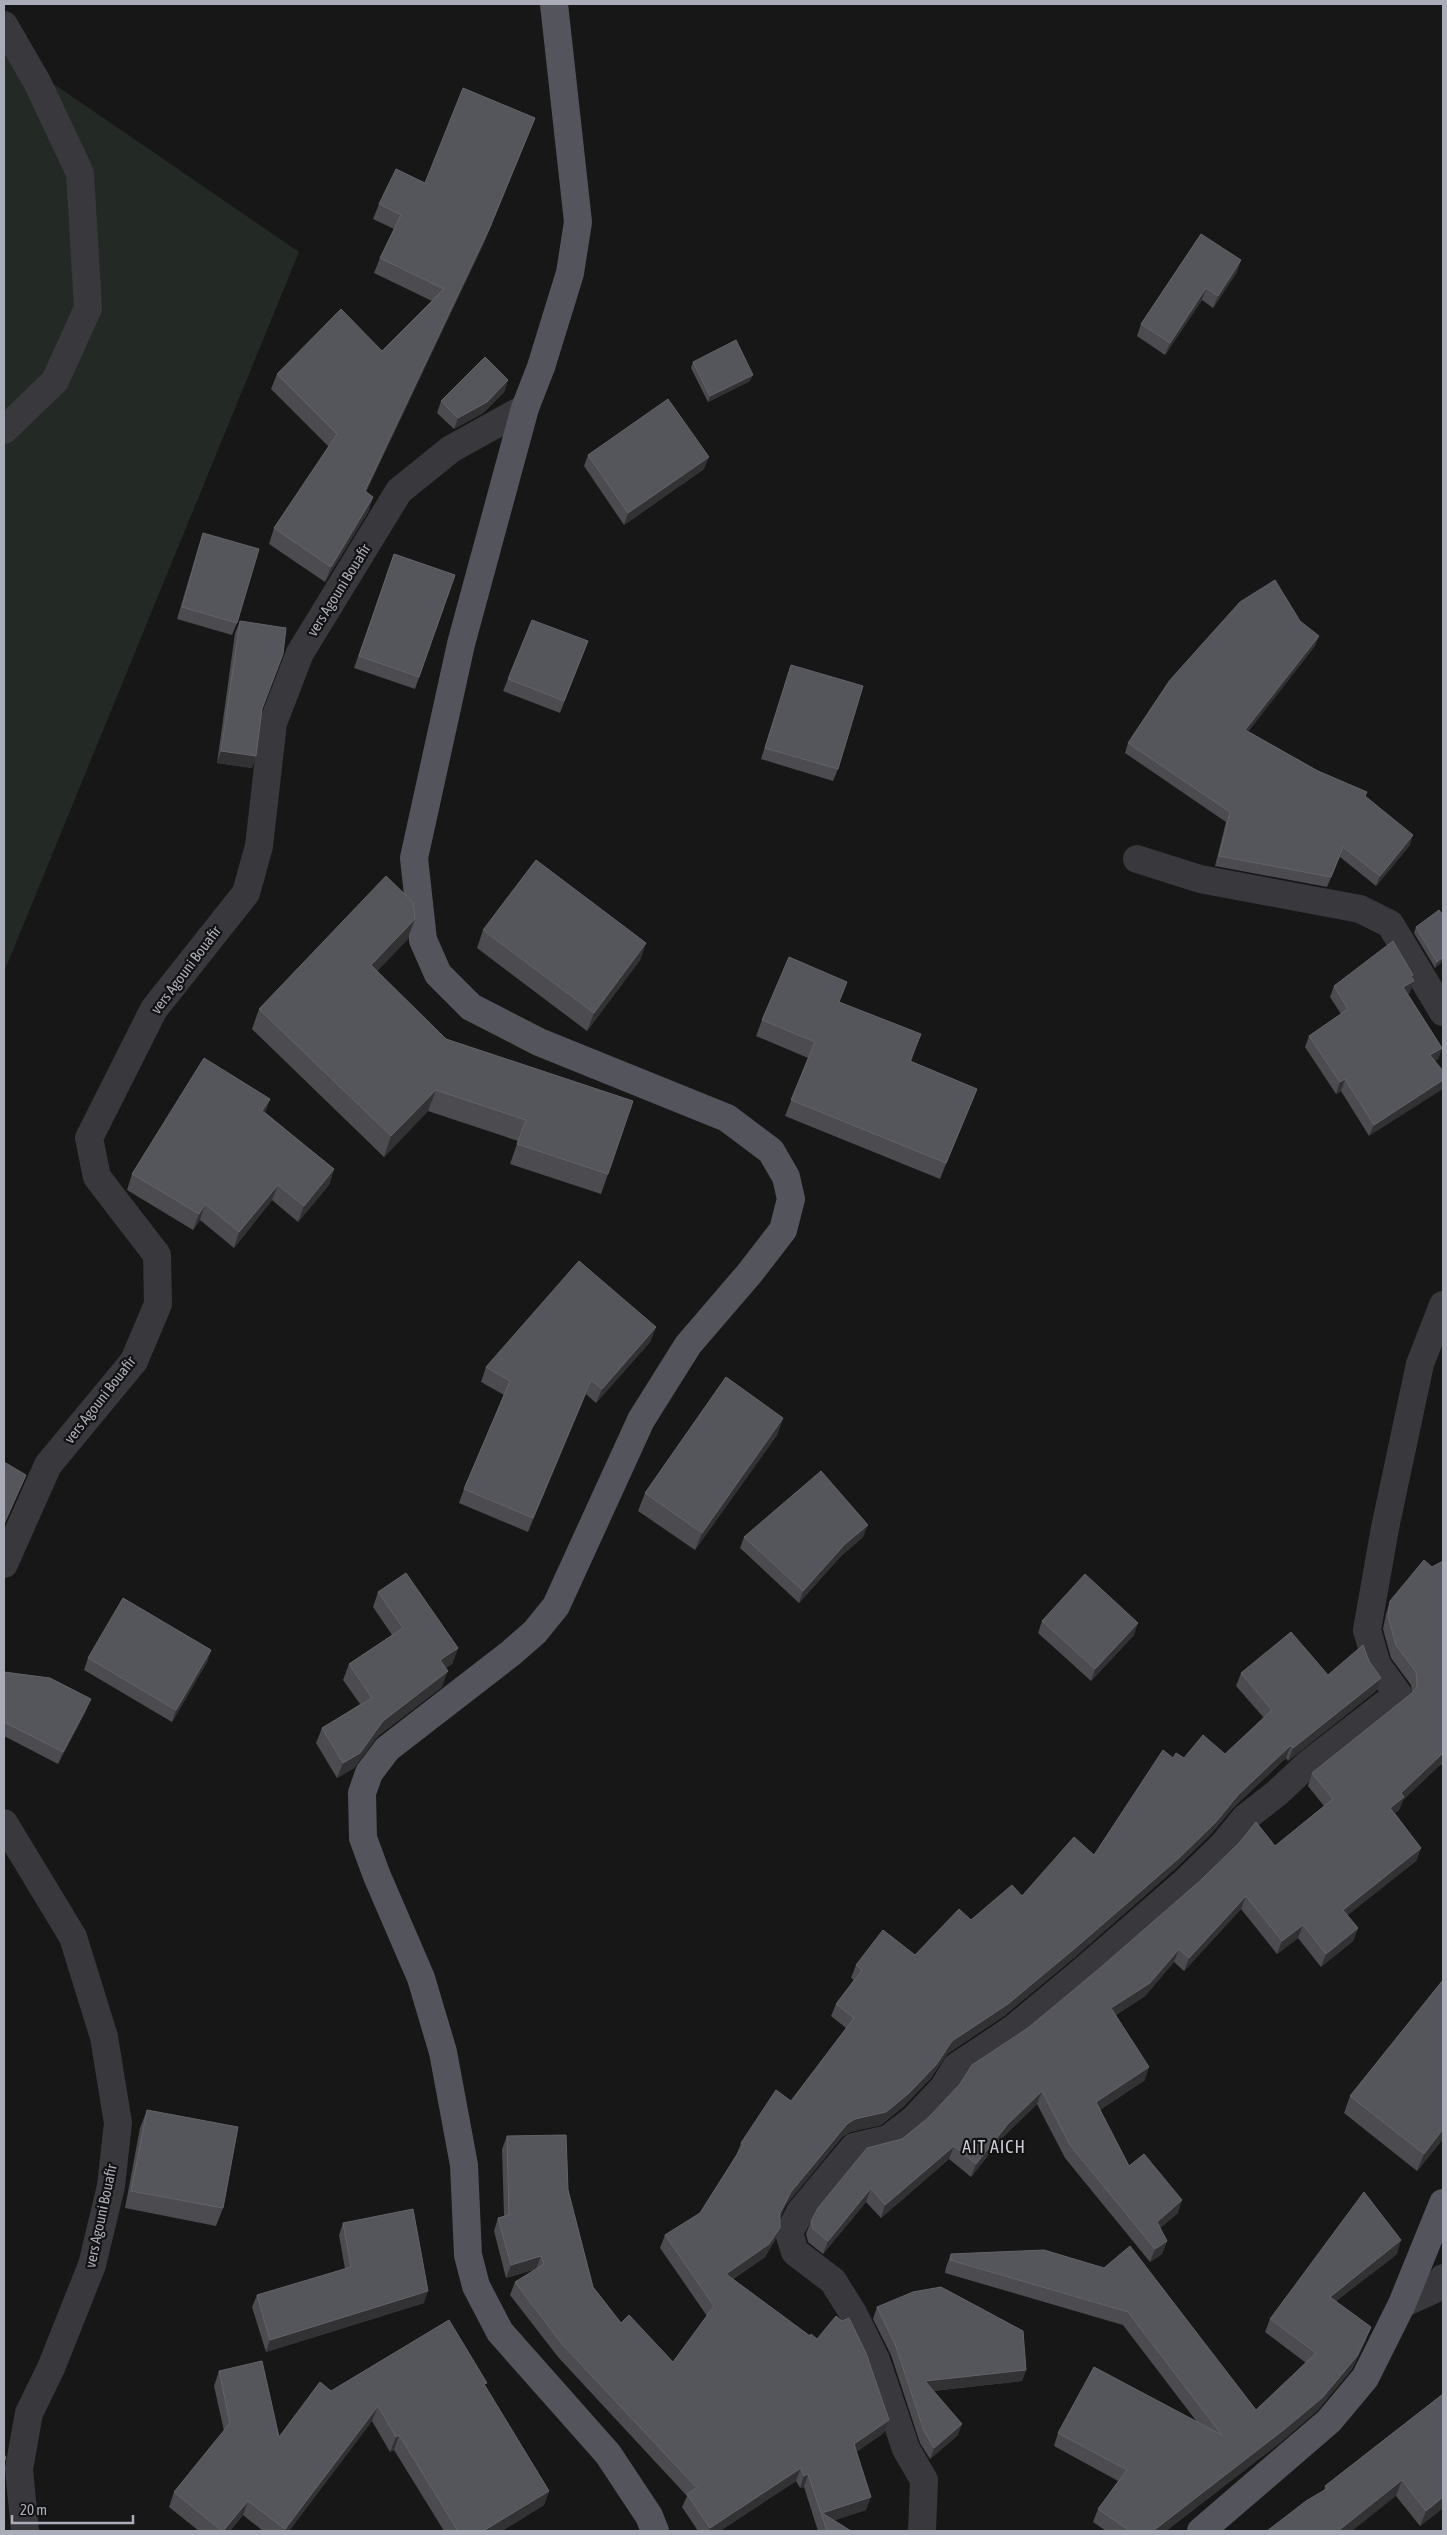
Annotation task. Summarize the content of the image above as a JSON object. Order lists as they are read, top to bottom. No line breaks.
{"streets":{"street":["vers Agouni Bouafir"]},"districts":["AIT AICH"],"scale_bar":"20 m"}
